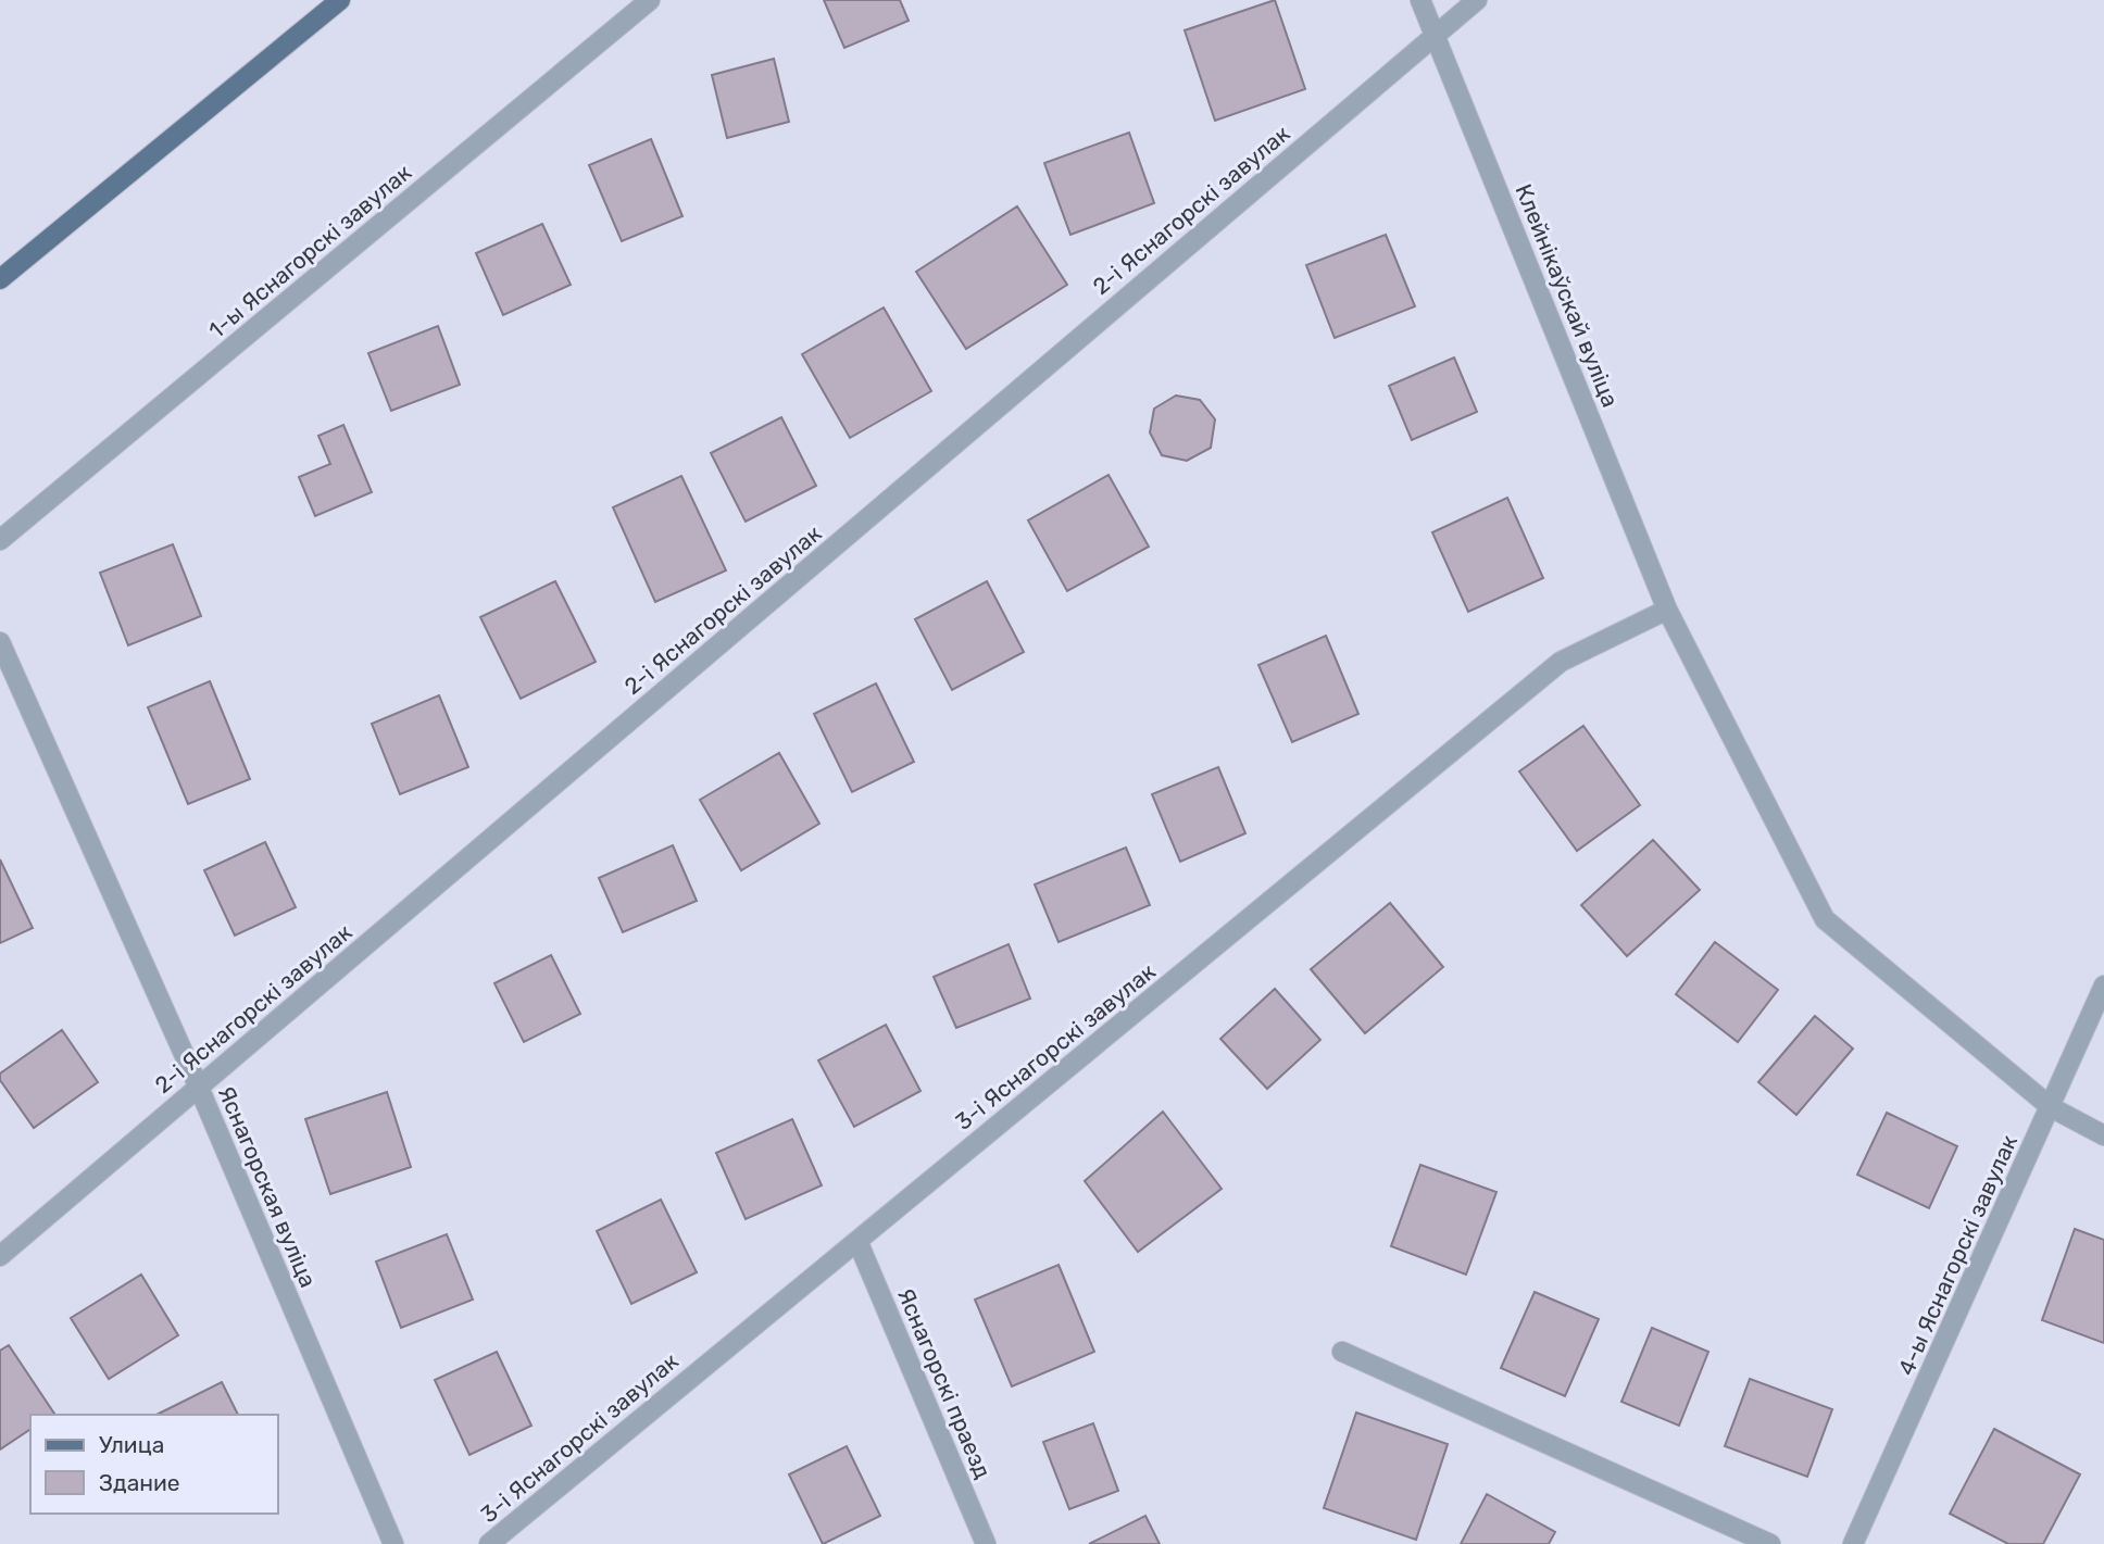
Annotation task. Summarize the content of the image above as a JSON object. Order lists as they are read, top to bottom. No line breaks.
{"streets":{"street":["2-і Яснагорскі завулак","1-ы Яснагорскі завулак","Клейнікаўскай вуліца","3-і Яснагорскі завулак","Яснагорская вуліца","4-ы Яснагорскі завулак","Яснагорскі праезд"]},"crossings":[["2-і Яснагорскі завулак","Клейнікаўскай вуліца"],["2-і Яснагорскі завулак","Яснагорская вуліца"],["Клейнікаўскай вуліца","3-і Яснагорскі завулак"],["Клейнікаўскай вуліца","4-ы Яснагорскі завулак"],["3-і Яснагорскі завулак","Яснагорскі праезд"]],"legend":["Улица","Здание"]}
